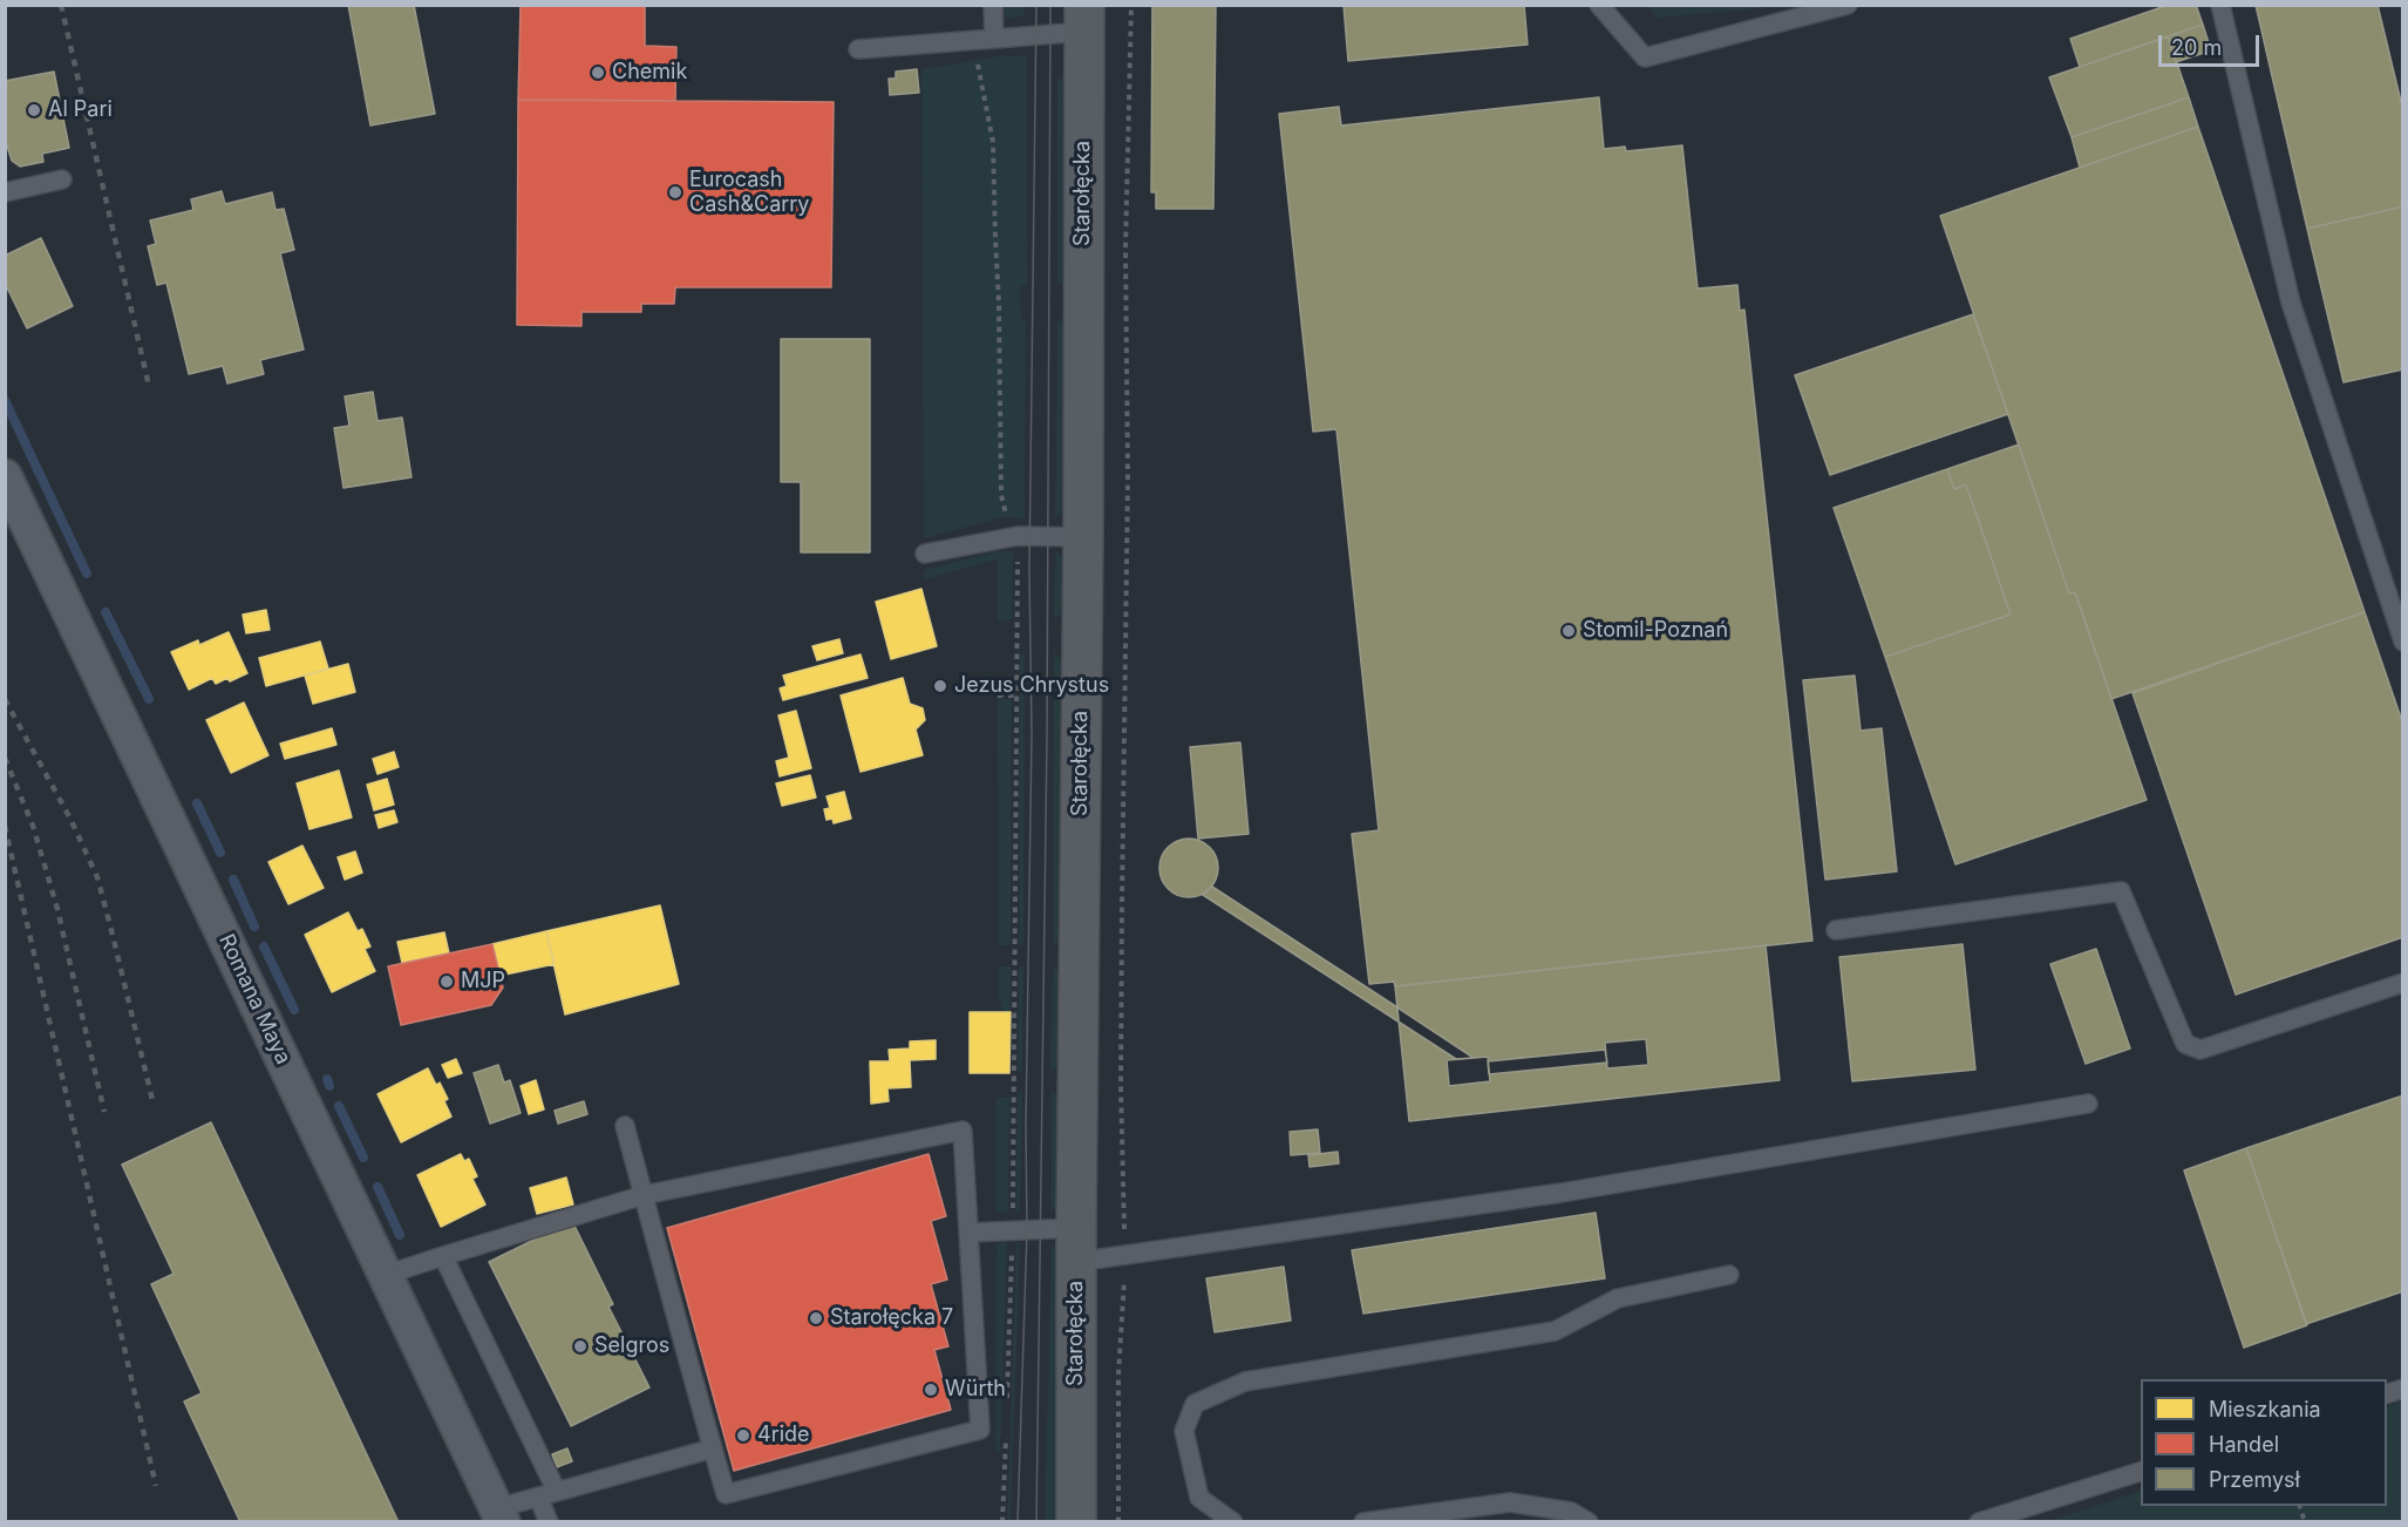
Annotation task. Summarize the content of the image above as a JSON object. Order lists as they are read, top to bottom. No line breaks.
{"streets":{"street":["Starołęcka","Romana Maya"]},"places":["Chemik","Al Pari","Eurocash Cash&Carry","Stomil-Poznań","Jezus Chrystus","MJP","Starołęcka 7","Selgros","Würth","4ride"],"legend":["Mieszkania","Handel","Przemysł"],"scale_bar":"20 m"}
